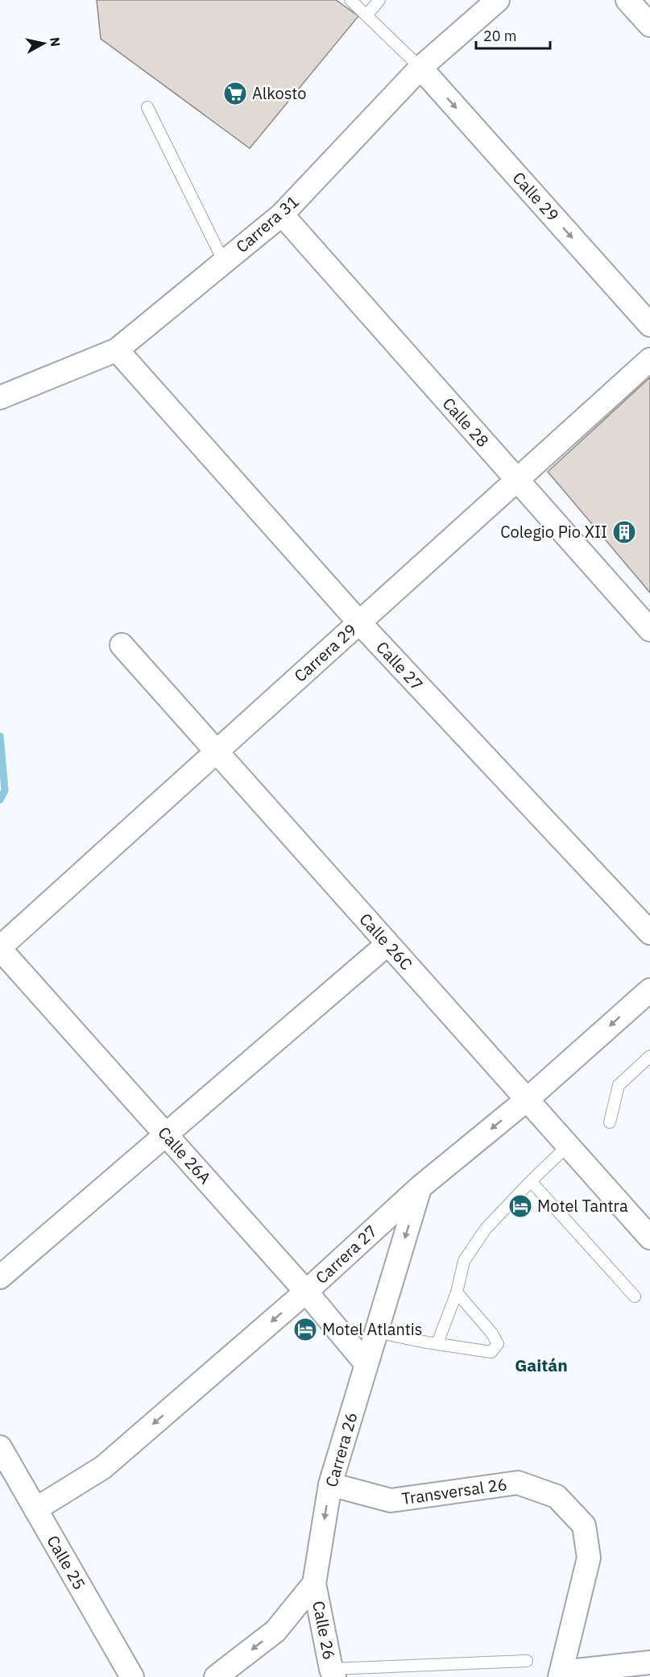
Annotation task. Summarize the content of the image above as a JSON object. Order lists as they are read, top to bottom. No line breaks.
{"streets":{"street":["Calle 29","Carrera 31","Calle 28","Carrera 29","Calle 27","Calle 26C","Calle 26A","Carrera 27","Carrera 26","Transversal 26","Calle 25","Calle 26"]},"crossings":[["Calle 29","Carrera 31"],["Carrera 31","Calle 28"],["Carrera 31","Calle 27"],["Calle 28","Carrera 29"],["Carrera 29","Calle 27"],["Carrera 29","Calle 26C"],["Carrera 29","Calle 26A"],["Calle 26C","Carrera 27"],["Calle 26A","Carrera 27"],["Calle 26A","Carrera 26"],["Carrera 27","Carrera 26"],["Carrera 27","Calle 25"],["Carrera 26","Transversal 26"],["Carrera 26","Calle 26"]],"one_way":["Calle 29","Carrera 27","Carrera 26"],"districts":["Gaitán"],"places":{"supermarket":["Alkosto"],"building":["Colegio Pio XII"],"hotel":["Motel Tantra","Motel Atlantis"]},"scale_bar":"20 m","north":"right"}
